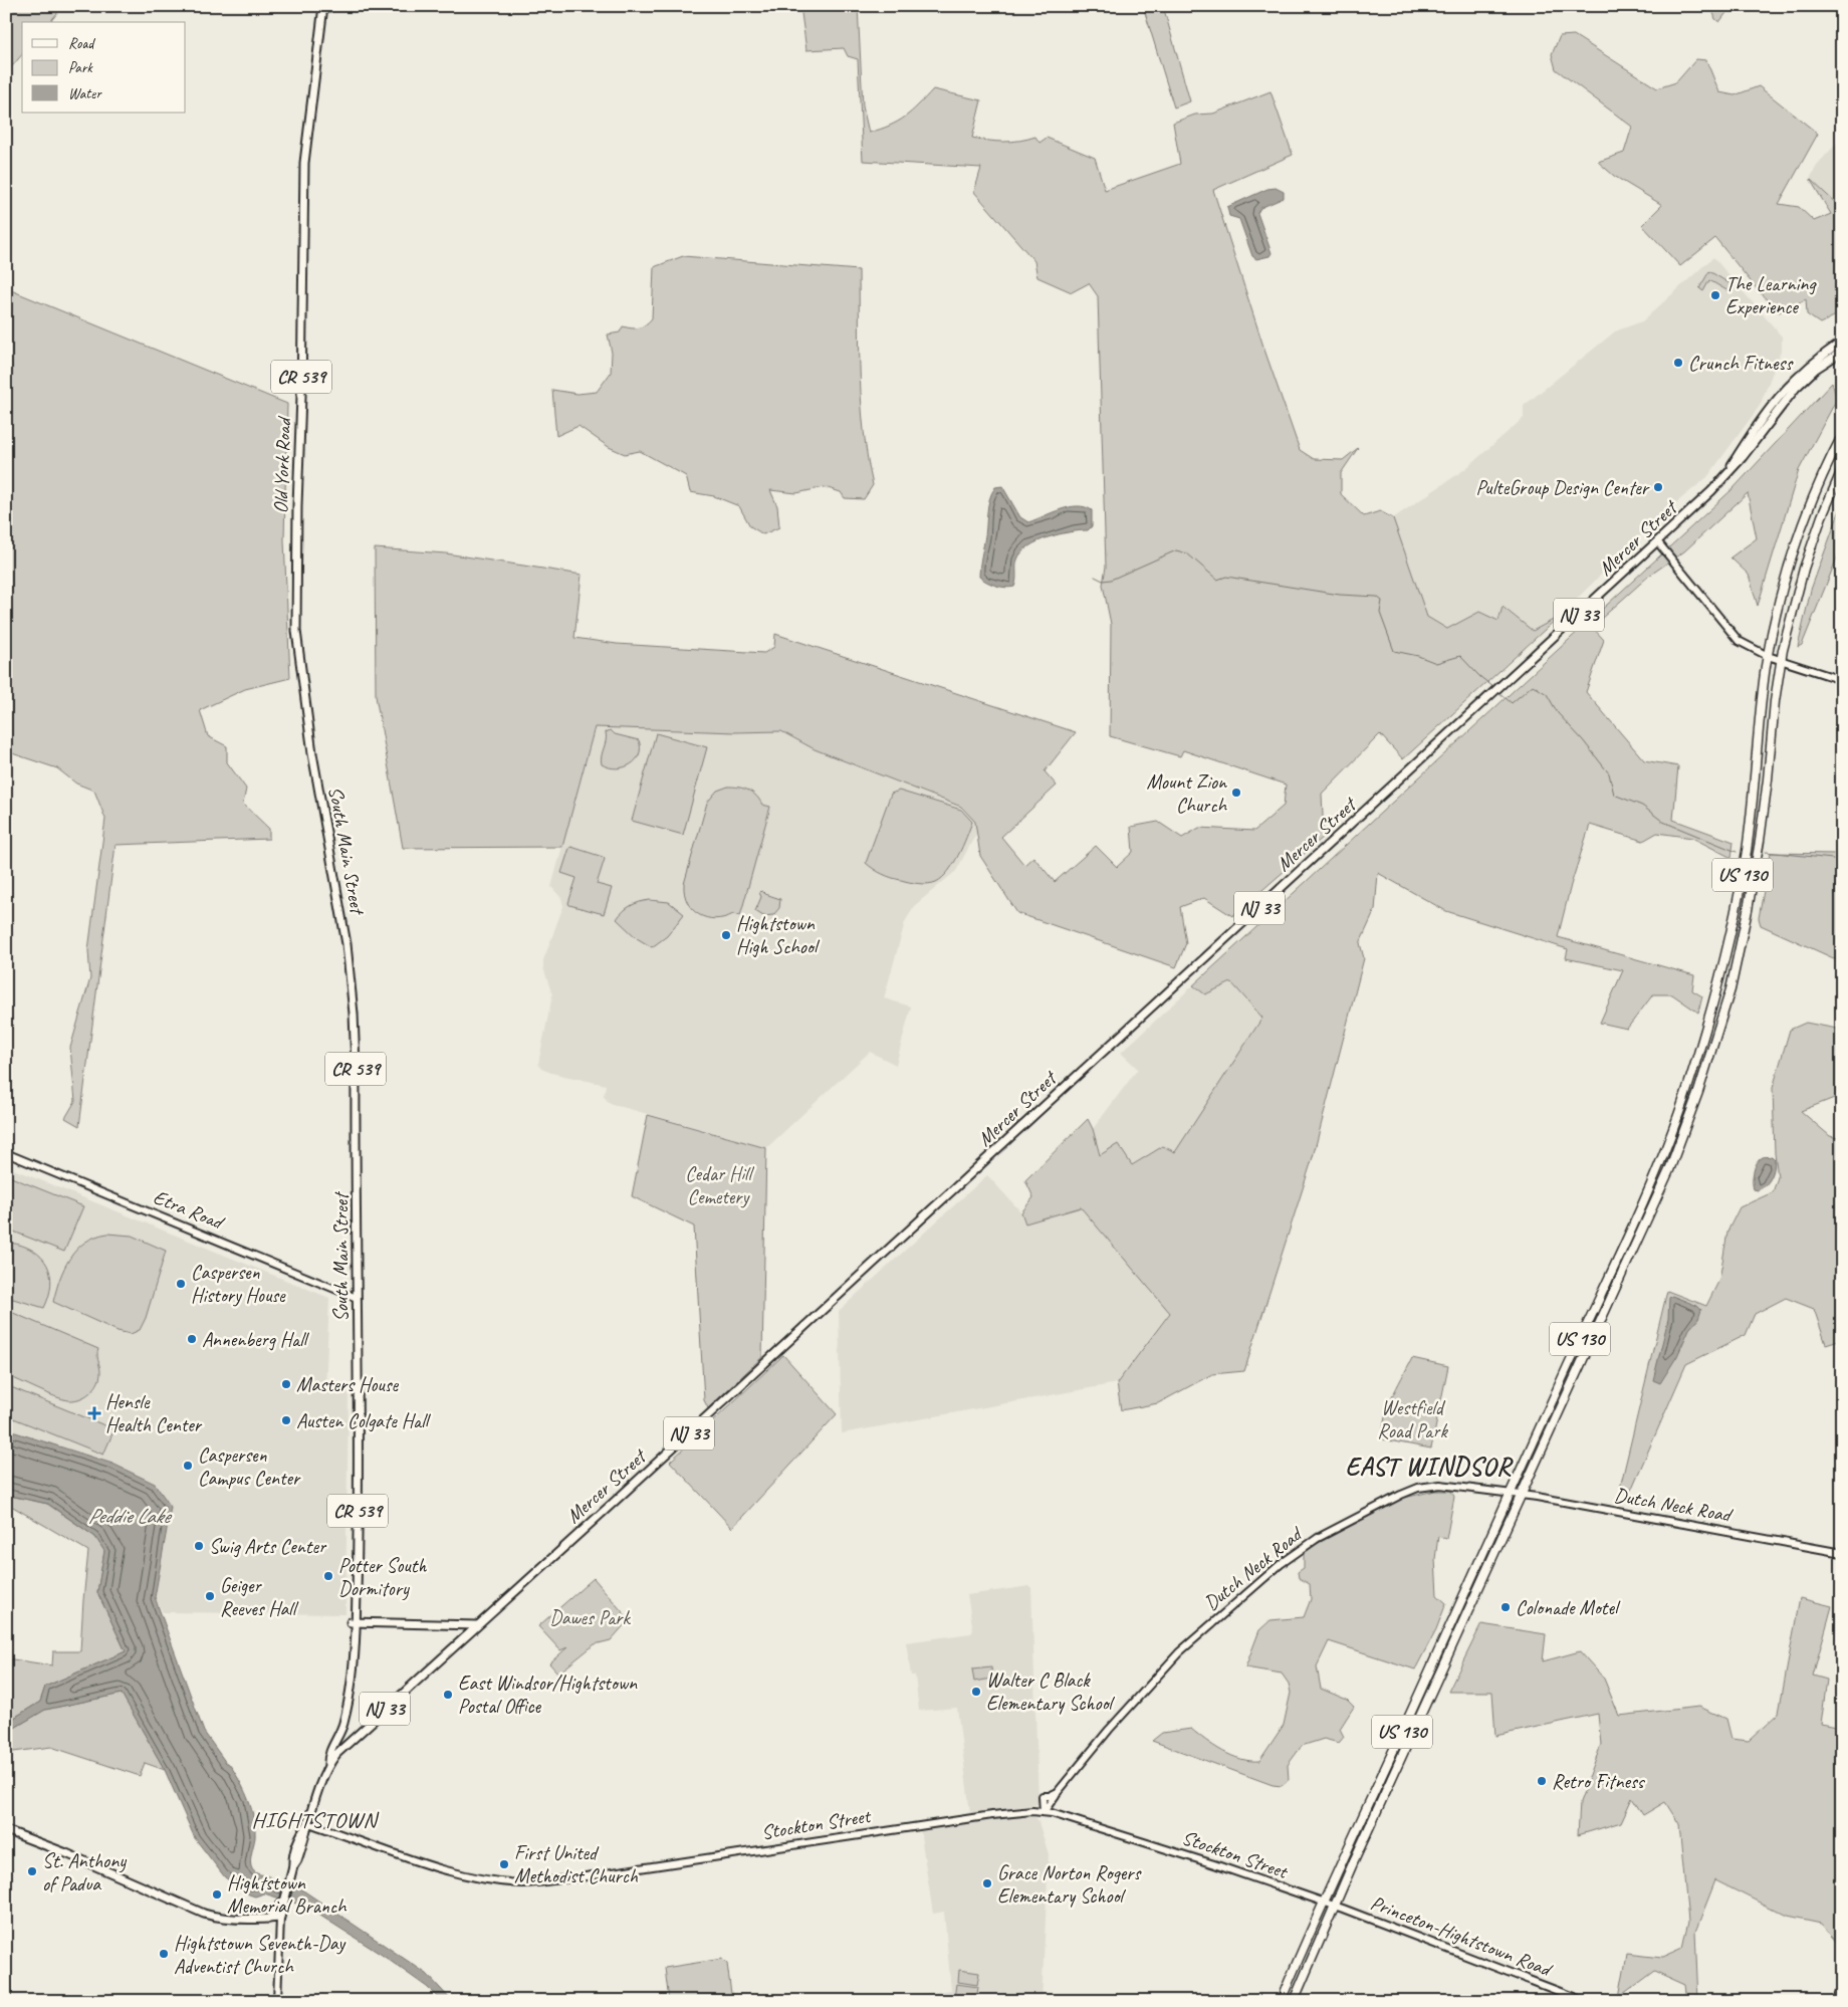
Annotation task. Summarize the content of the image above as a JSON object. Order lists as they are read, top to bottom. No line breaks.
{"streets":{"highway":["US 130"],"main road":["CR 539","Old York Road","Mercer Street","NJ 33","South Main Street","Etra Road","Dutch Neck Road","Stockton Street","Princeton-Hightstown Road"]},"crossings":[["Old York Road","South Main Street"],["Mercer Street","NJ 33"],["Mercer Street","South Main Street"],["NJ 33","South Main Street"],["NJ 33","Stockton Street"],["South Main Street","Etra Road"],["US 130","Dutch Neck Road"],["US 130","Stockton Street"],["US 130","Princeton-Hightstown Road"],["Dutch Neck Road","Stockton Street"],["Stockton Street","Princeton-Hightstown Road"]],"districts":["EAST WINDSOR","HIGHTSTOWN"],"water":["Peddie Lake"],"parks":["Cedar Hill Cemetery","Westfield Road Park","Dawes Park"],"places":{"other":["The Learning Experience","Crunch Fitness","PulteGroup Design Center","Mount Zion Church","Hightstown High School","Caspersen History House","Annenberg Hall","Masters House","Austen Colgate Hall","Caspersen Campus Center","Swig Arts Center","Potter South Dormitory","Geiger Reeves Hall","Colonade Motel","Walter C Black Elementary School","East Windsor/Hightstown Postal Office","Retro Fitness","First United Methodist Church","St. Anthony of Padua","Grace Norton Rogers Elementary School","Hightstown Memorial Branch","Hightstown Seventh-Day Adventist Church"],"health":["Hensle Health Center"]},"legend":["Road","Park","Water"]}
